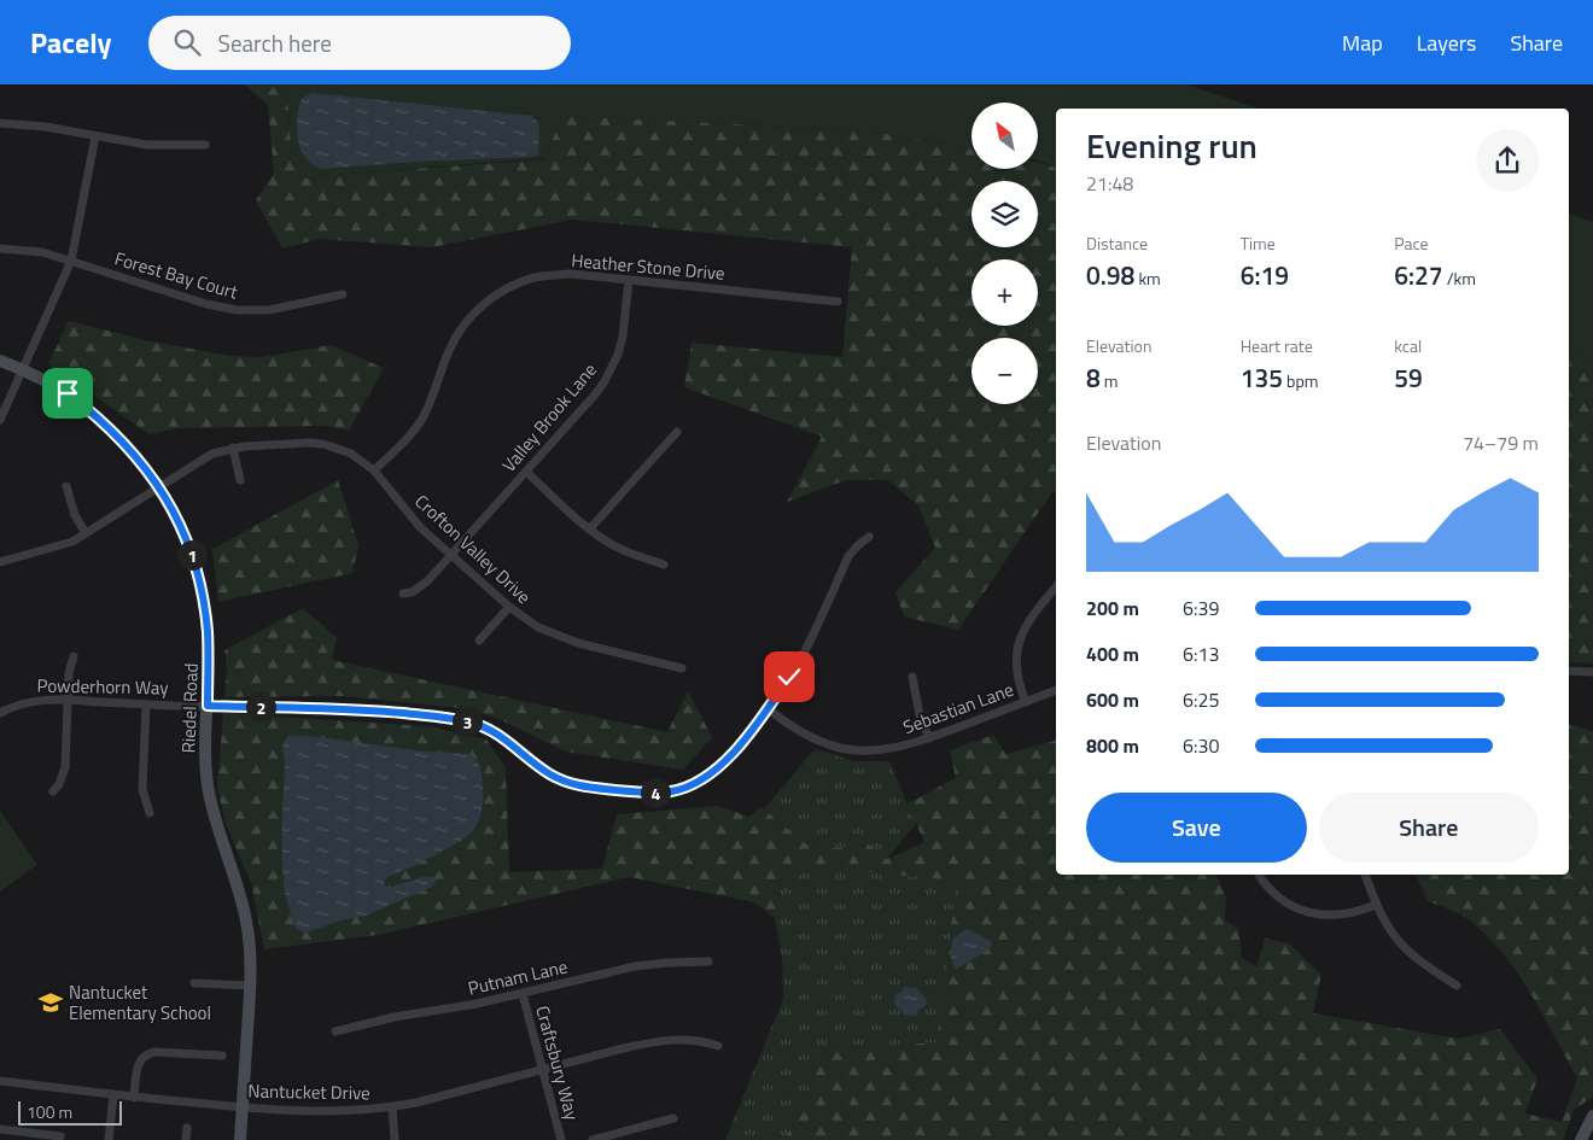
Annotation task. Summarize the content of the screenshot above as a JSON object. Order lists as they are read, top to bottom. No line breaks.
{"streets":{"street":["Heather Stone Drive","Forest Bay Court","Valley Brook Lane","Crofton Valley Drive","Powderhorn Way","Riedel Road","Sebastian Lane","Putnam Lane","Craftsbury Way","Nantucket Drive"]},"crossings":[["Heather Stone Drive","Valley Brook Lane"],["Heather Stone Drive","Crofton Valley Drive"],["Valley Brook Lane","Crofton Valley Drive"],["Crofton Valley Drive","Riedel Road"],["Powderhorn Way","Riedel Road"],["Powderhorn Way","Sebastian Lane"],["Riedel Road","Nantucket Drive"],["Putnam Lane","Craftsbury Way"],["Craftsbury Way","Nantucket Drive"]],"places":{"school or university":["Nantucket Elementary School"]},"scale_bar":"100 m","north":"top left","page":{"header":"Pacely","search":"Search here","nav":["Map","Layers","Share"],"map_buttons":["+","−"],"heading":["Evening run","21:48"],"stats":[["Distance","0.98 km"],["Time","6:19"],["Pace","6:27 /km"],["Elevation","8 m"],["Heart rate","135 bpm"],["kcal","59"]],"chart":["Elevation","74–79 m"],"pins":["1","2","3","4"],"list":[{"name":"200 m","note":"6:39"},{"name":"400 m","note":"6:13"},{"name":"600 m","note":"6:25"},{"name":"800 m","note":"6:30"}],"buttons":["Save","Share"],"scale":"100 m"}}
